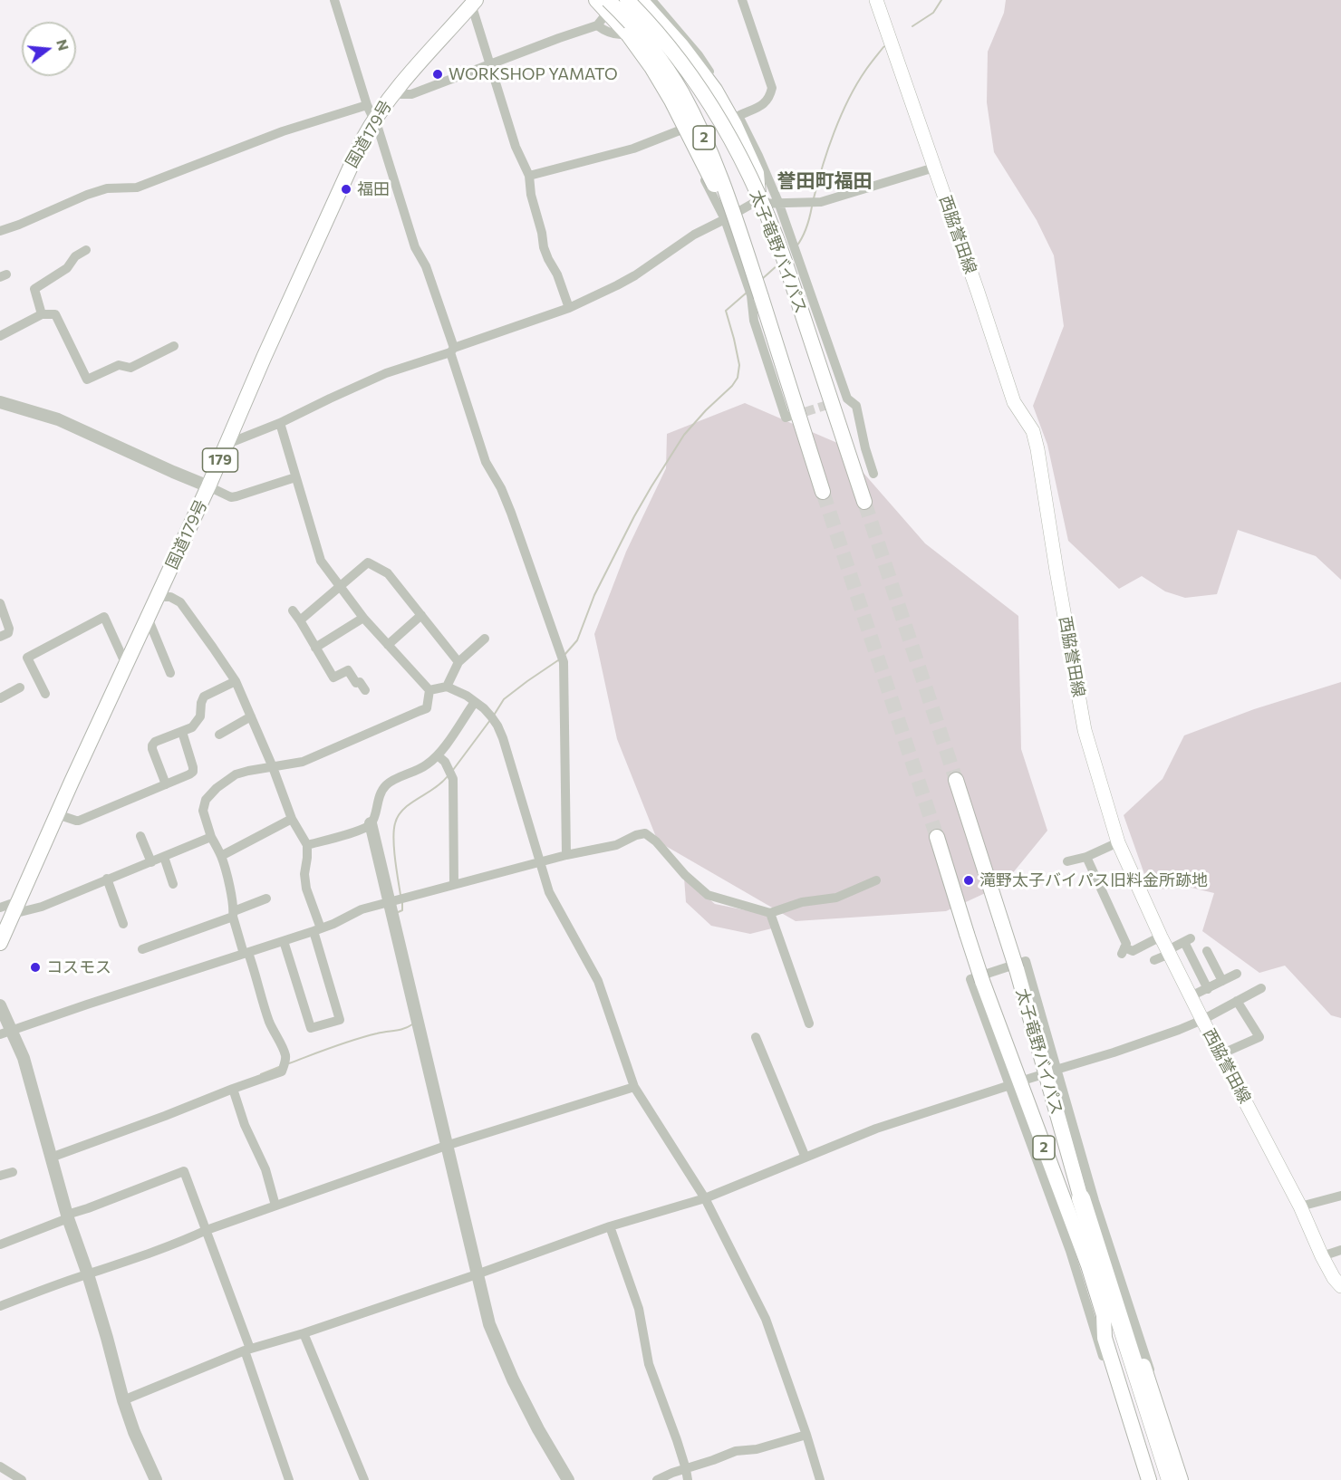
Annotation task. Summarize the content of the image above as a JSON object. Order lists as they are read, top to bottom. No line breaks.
{"streets":{"highway":["国道179号","2","太子竜野バイパス","179"],"main road":["西脇誉田線"]},"districts":["誉田町福田"],"places":["WORKSHOP YAMATO","福田","滝野太子バイパス旧料金所跡地","コスモス"],"north":"right"}
